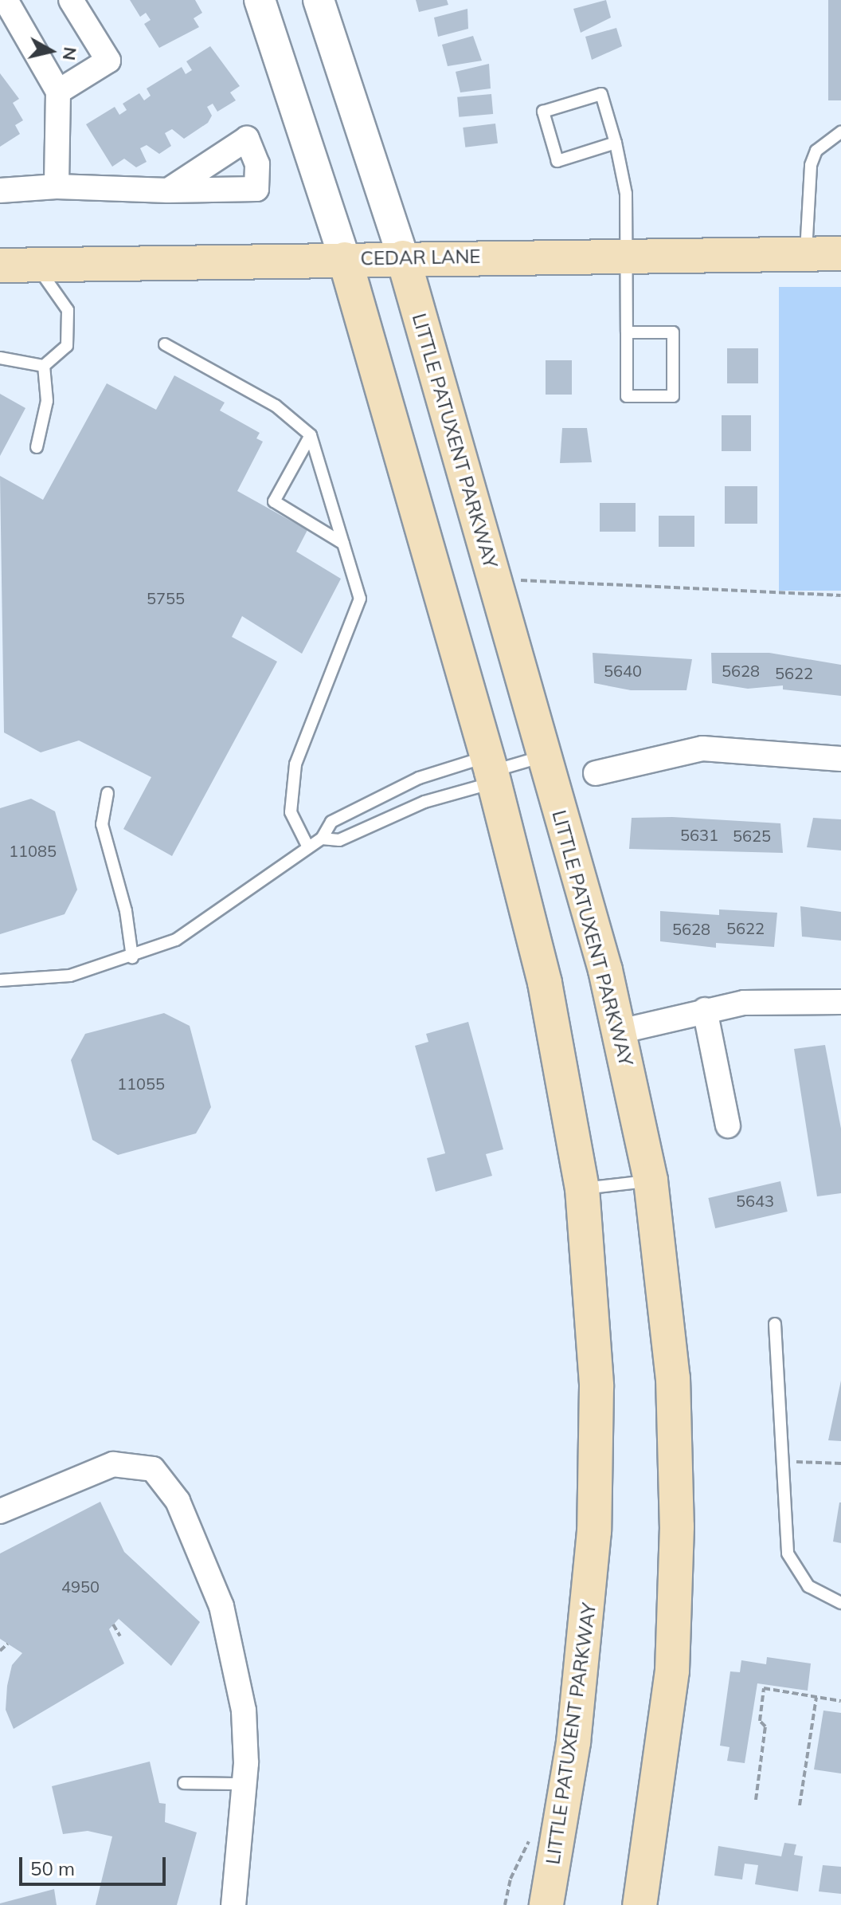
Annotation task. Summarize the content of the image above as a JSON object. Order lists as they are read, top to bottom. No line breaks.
{"streets":{"main road":["CEDAR LANE","LITTLE PATUXENT PARKWAY"]},"crossings":[["CEDAR LANE","LITTLE PATUXENT PARKWAY"]],"house_numbers":["5755","5640","5628","5622","5631","5625","11085","5622","5628","11055","5643","4950"],"scale_bar":"50 m","north":"right"}
